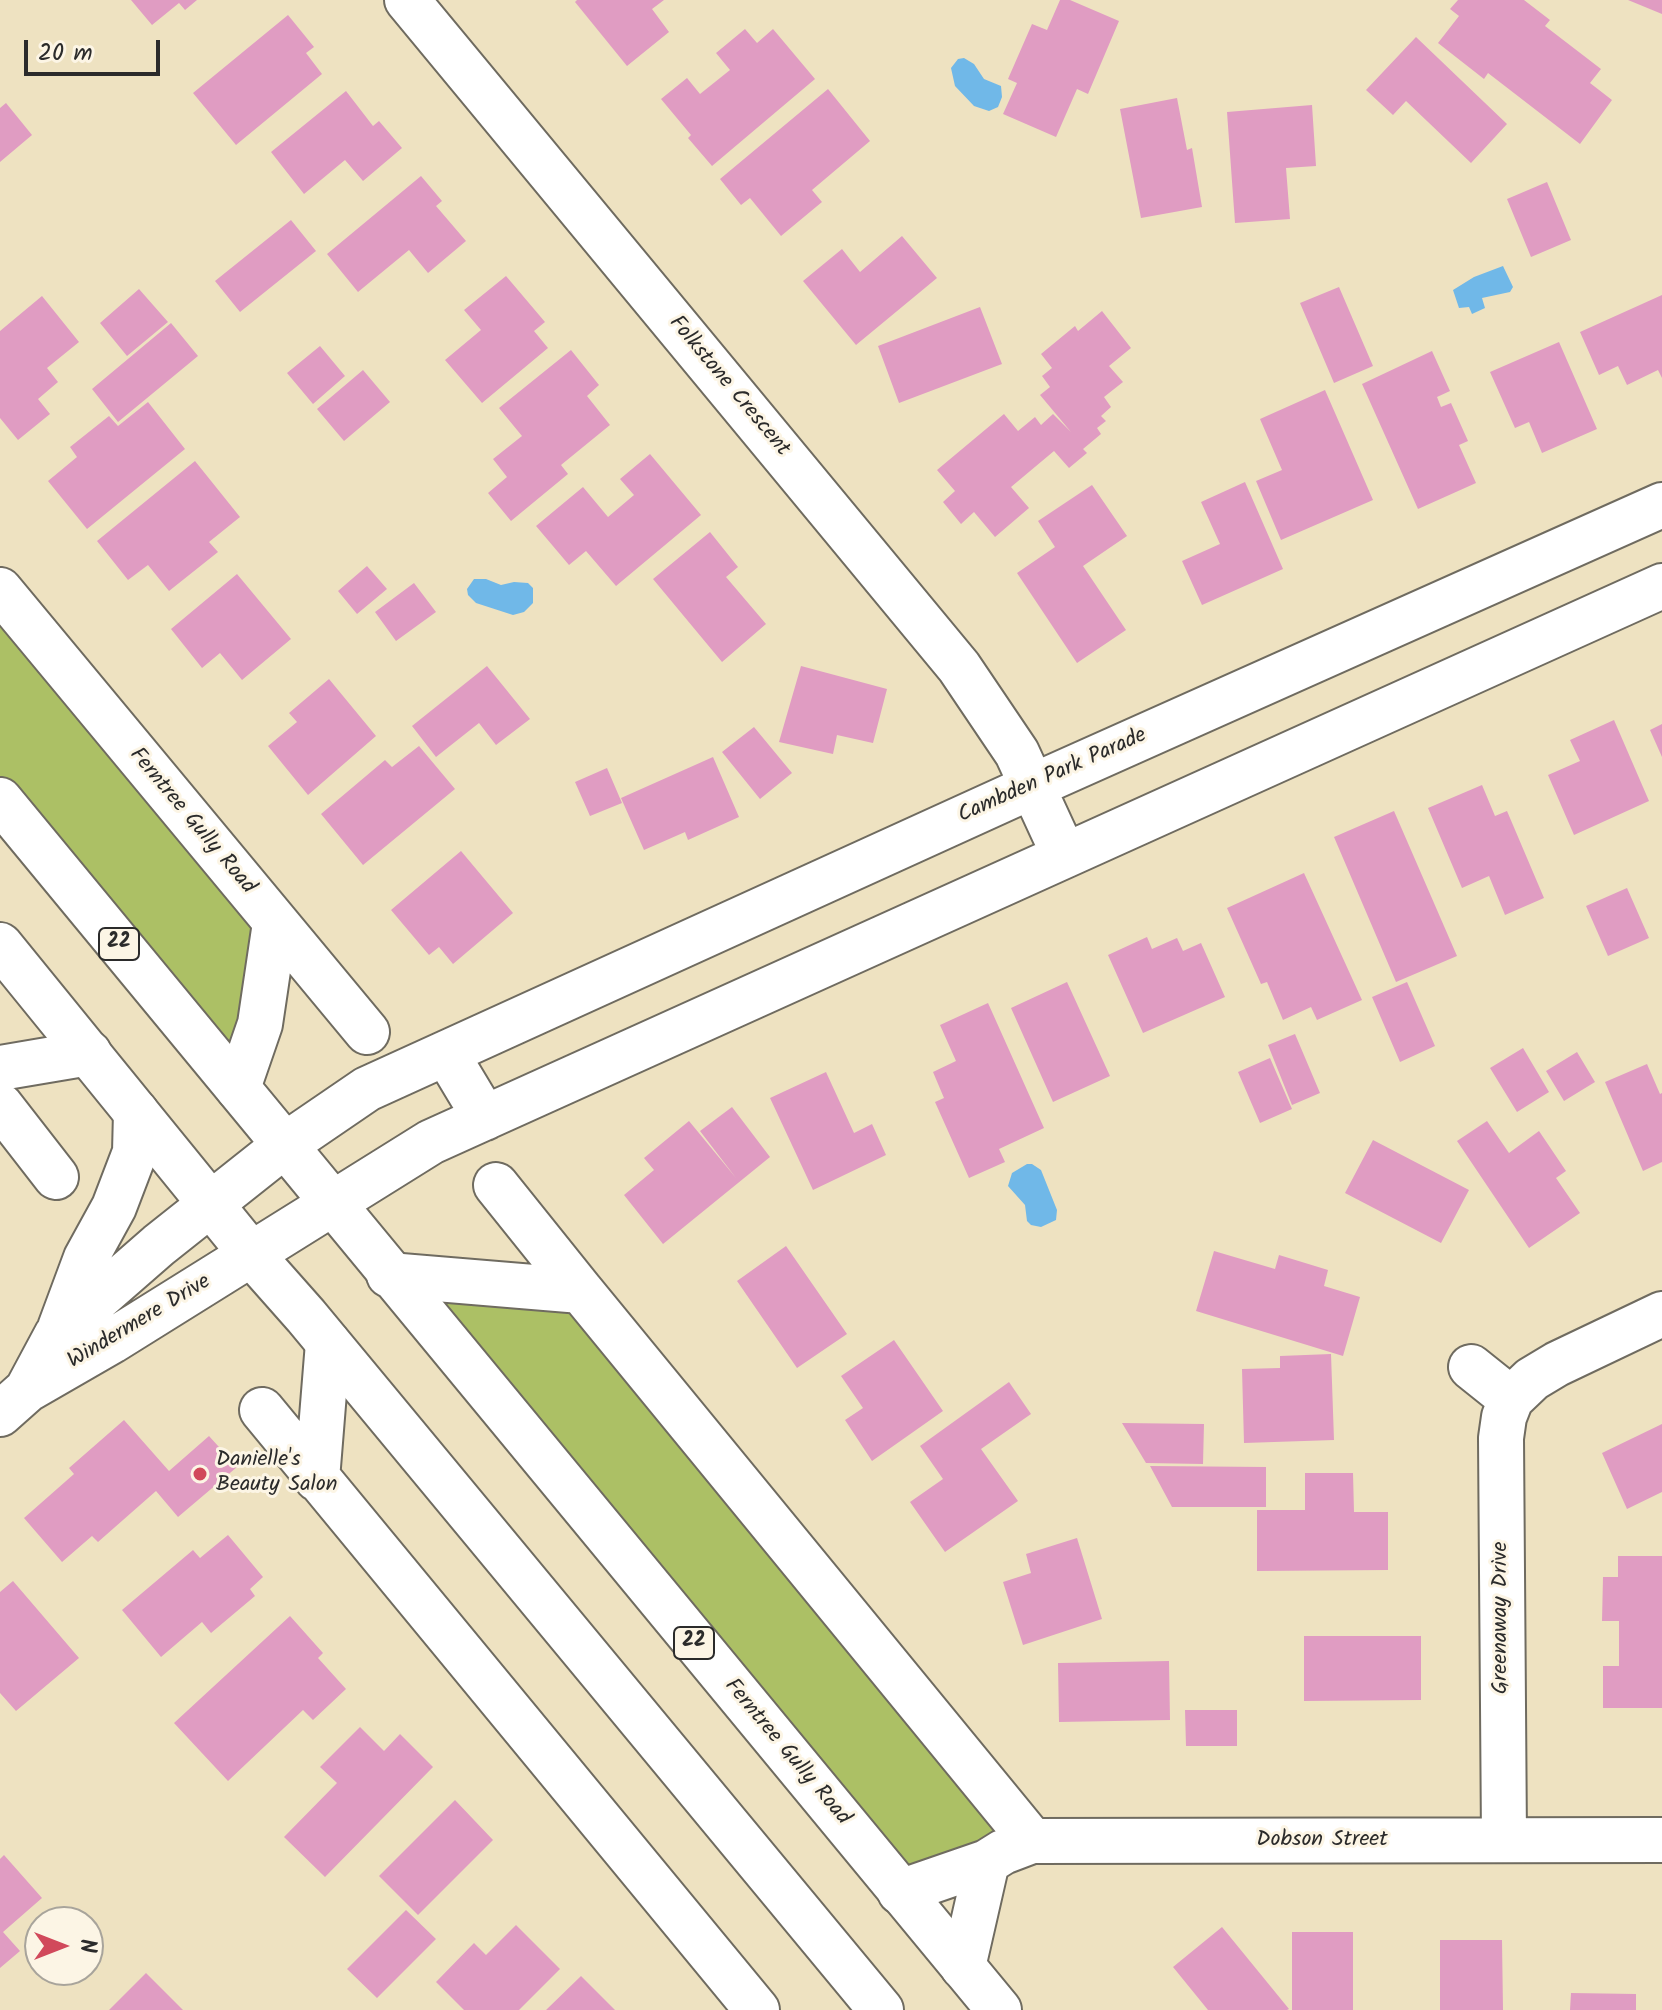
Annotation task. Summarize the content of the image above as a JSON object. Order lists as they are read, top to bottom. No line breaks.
{"streets":{"street":["Folkstone Crescent","Cambden Park Parade","Ferntree Gully Road","22","Windermere Drive","Greenaway Drive","Dobson Street"]},"crossings":[["Folkstone Crescent","Cambden Park Parade"],["Cambden Park Parade","Ferntree Gully Road"],["Cambden Park Parade","Windermere Drive"],["Ferntree Gully Road","Windermere Drive"],["Ferntree Gully Road","Dobson Street"],["Greenaway Drive","Dobson Street"]],"places":["Danielle's Beauty Salon"],"scale_bar":"20 m","north":"right"}
